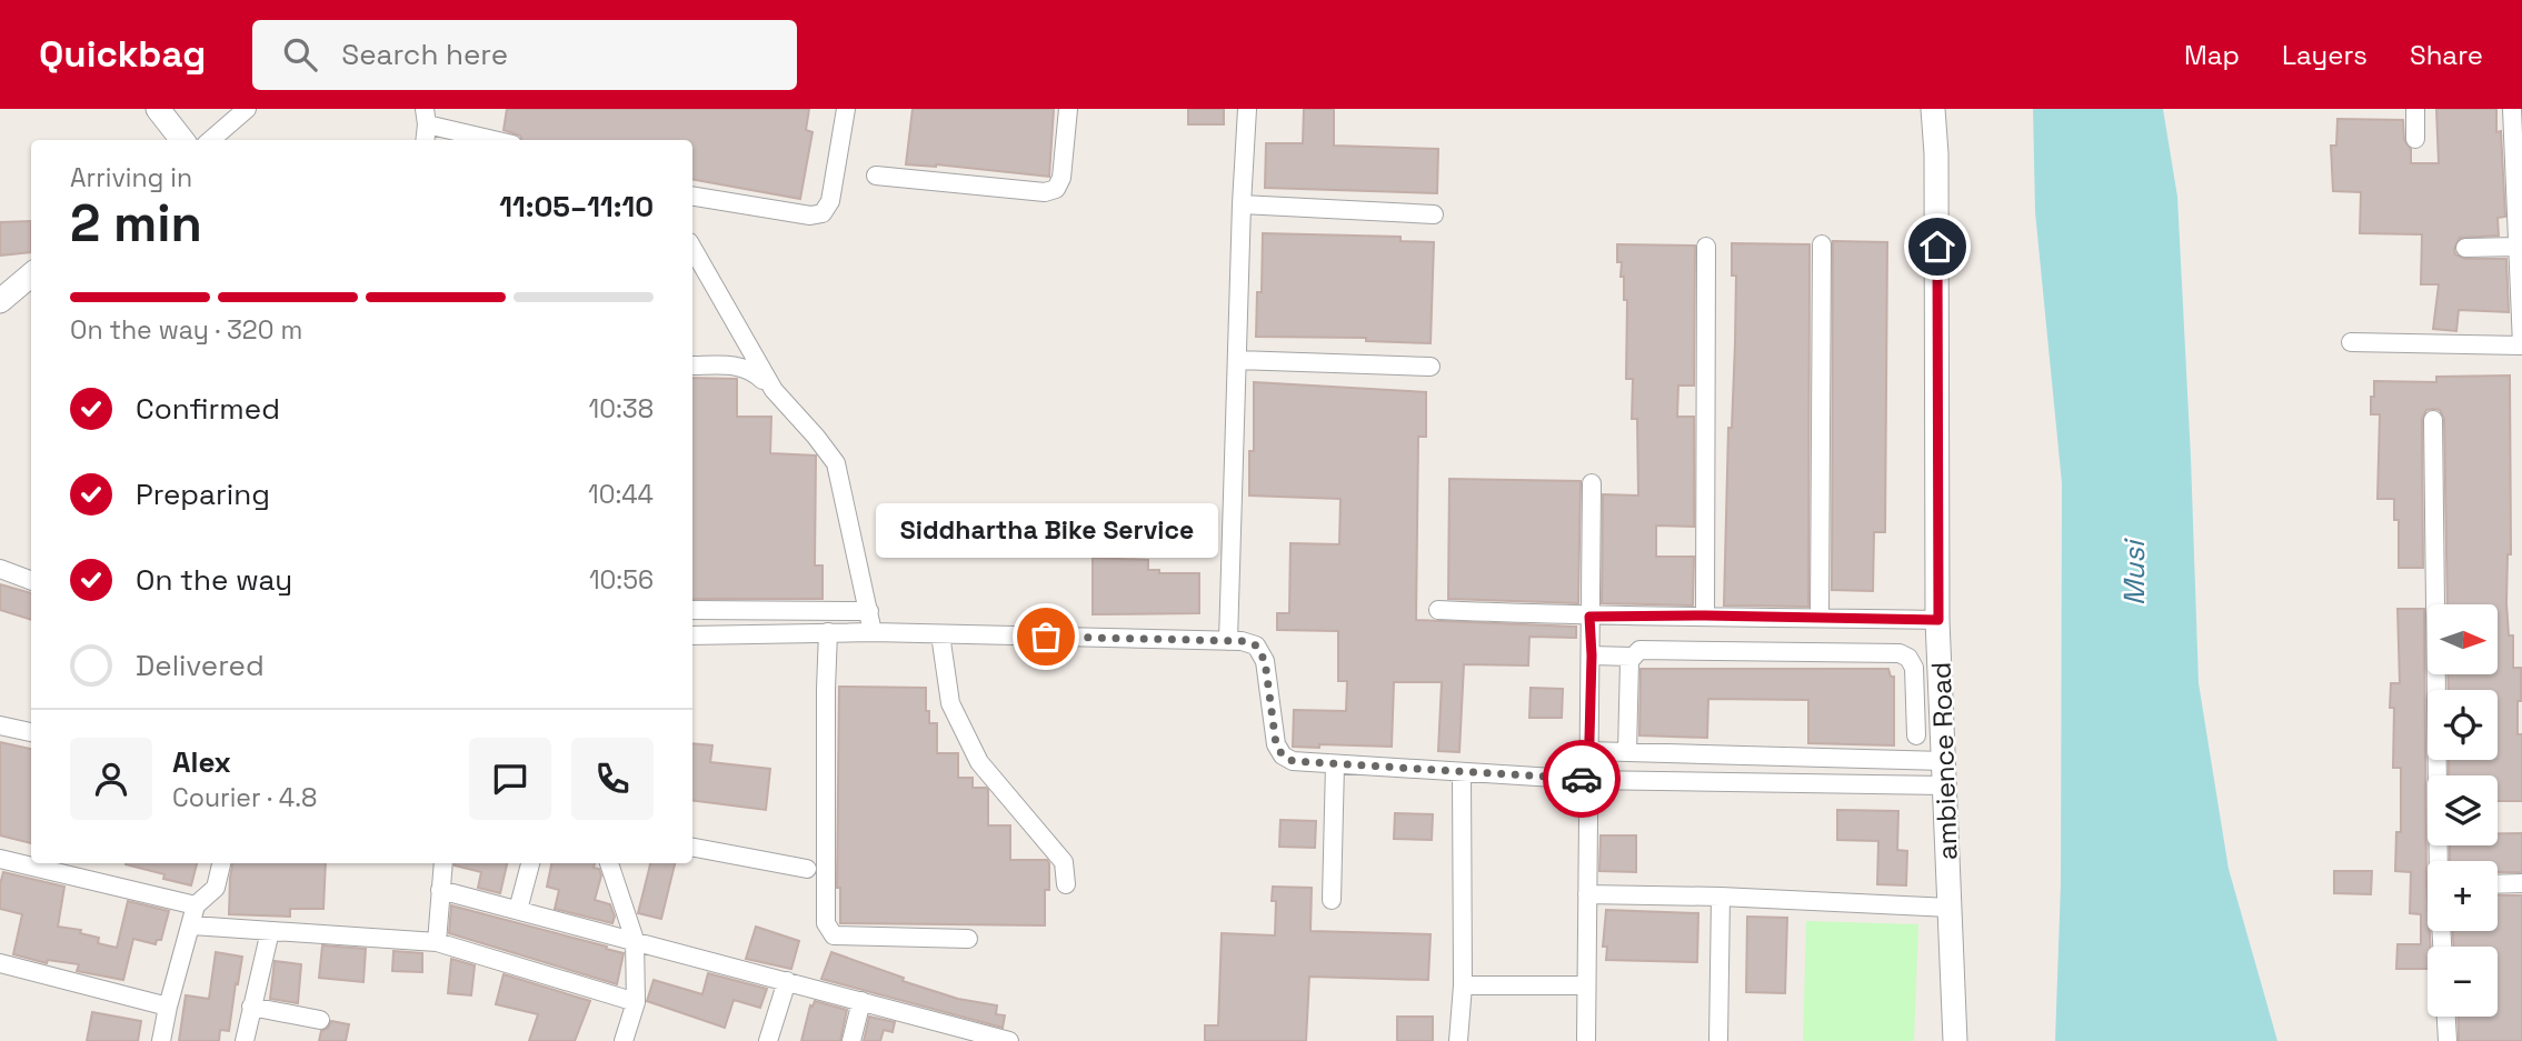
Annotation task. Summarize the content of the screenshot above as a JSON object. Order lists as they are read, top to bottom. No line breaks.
{"streets":{"street":["ambience Road"]},"water":["Musi"],"places":["Siddhartha Bike Service"],"north":"right","page":{"header":"Quickbag","search":"Search here","nav":["Map","Layers","Share"],"heading":["2 min","Arriving in","11:05–11:10"],"panel":["Alex","Courier · 4.8"],"bar":"On the way · 320 m","list":[["Confirmed","10:38"],["Preparing","10:44"],["On the way","10:56"],"Delivered"],"bubble":"Siddhartha Bike Service","map_buttons":["+","−"]}}
